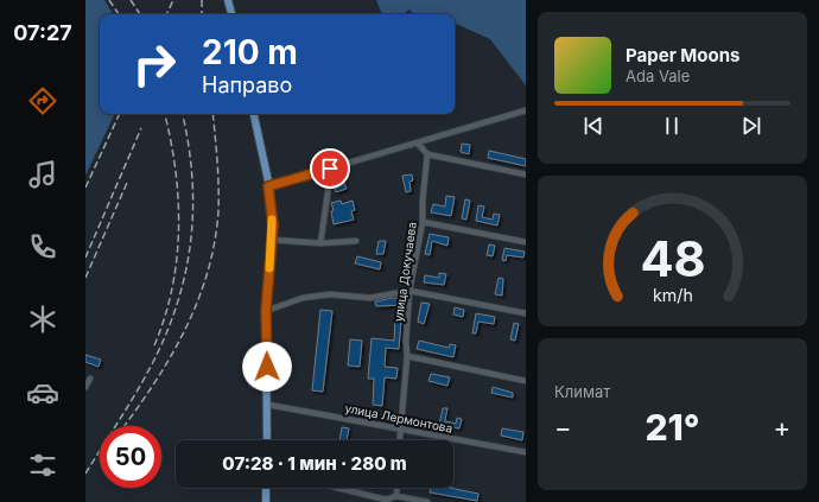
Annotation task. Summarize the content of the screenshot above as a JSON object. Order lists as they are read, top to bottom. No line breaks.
{"streets":{"street":["улица Докучаева","улица Лермонтова"]},"crossings":[["улица Докучаева","улица Лермонтова"]],"page":{"tabs":"07:27","turn":["210 m","Направо"],"song":["Paper Moons","Ada Vale"],"tile":"Климат","heat":["−","21°","+"],"limit":"50","trip":"07:28 · 1 мин · 280 m","gauge":["48","km/h"]}}
